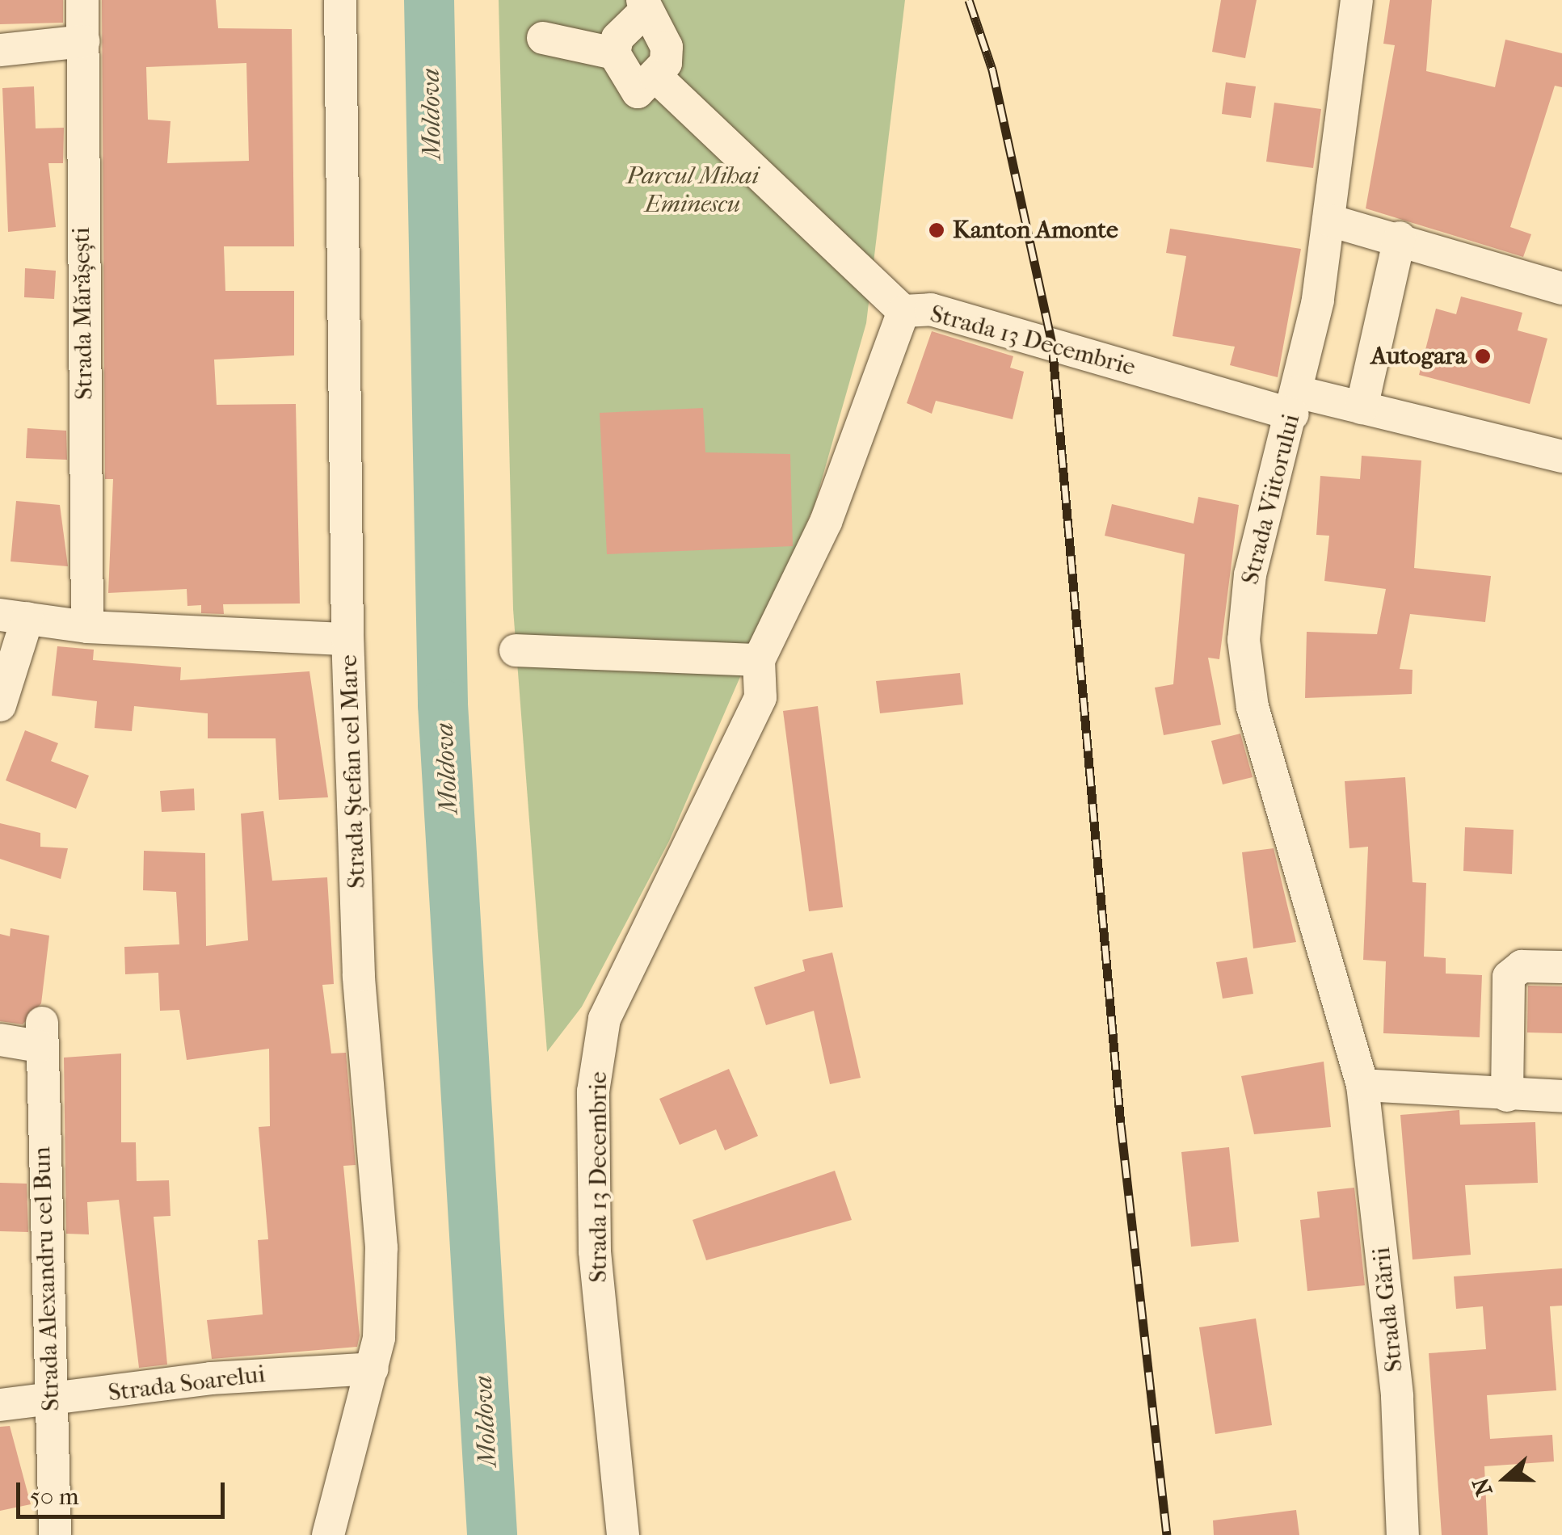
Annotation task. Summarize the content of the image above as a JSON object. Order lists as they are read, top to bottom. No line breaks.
{"streets":{"street":["Strada Mărășești","Strada 13 Decembrie","Strada Viitorului","Strada Ștefan cel Mare","Strada Alexandru cel Bun","Strada Gării","Strada Soarelui"]},"crossings":[["Strada 13 Decembrie","Strada Viitorului"],["Strada Viitorului","Strada Gării"],["Strada Ștefan cel Mare","Strada Soarelui"],["Strada Alexandru cel Bun","Strada Soarelui"]],"water":["Moldova"],"parks":["Parcul Mihai Eminescu"],"places":["Kanton Amonte","Autogara"],"scale_bar":"50 m","north":"left"}
